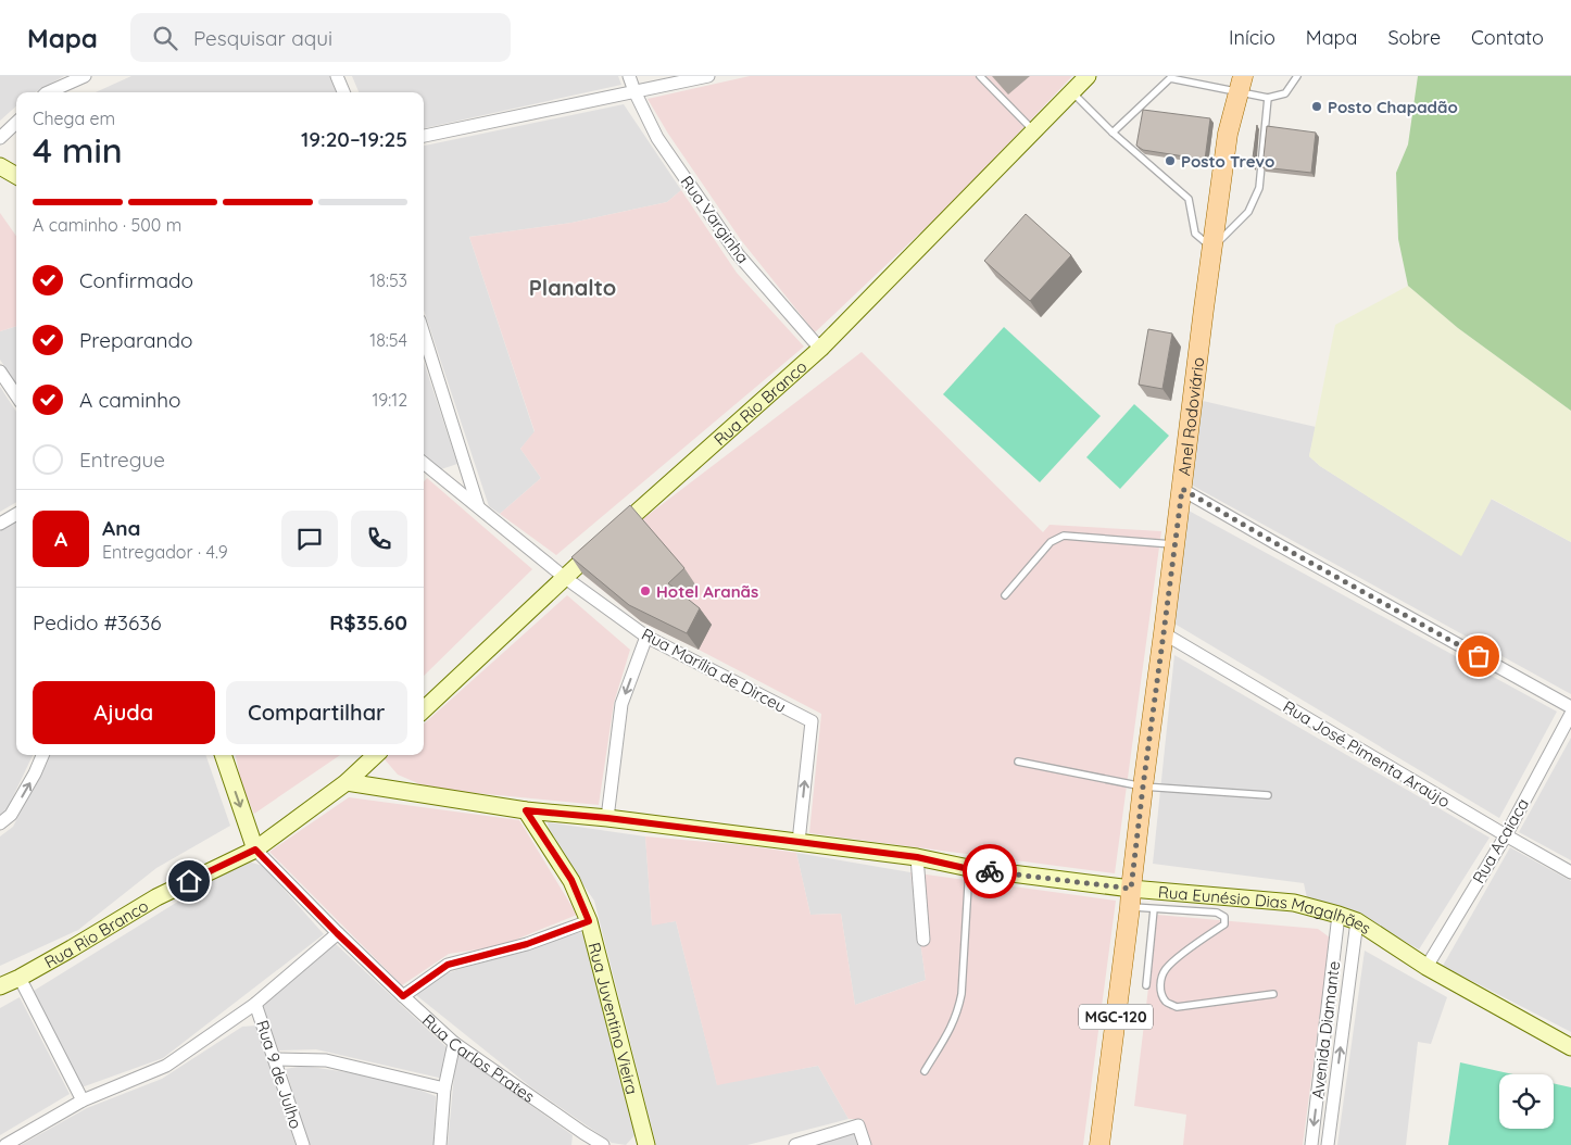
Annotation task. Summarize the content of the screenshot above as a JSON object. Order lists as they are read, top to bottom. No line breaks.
{"streets":{"main road":["Rua Rio Branco","Anel Rodoviário","Rua Eunésio Dias Magalhães","MGC-120","Rua Juventino Vieira","Rua Carlos Prates"],"street":["Rua Varginha","Rua Marília de Dirceu","Rua José Pimenta Araújo","Rua Acaiaca","Avenida Diamante","Rua 9 de Julho"]},"crossings":[["Rua Varginha","Rua Rio Branco"],["Rua Rio Branco","Rua Marília de Dirceu"],["Rua Rio Branco","Rua Eunésio Dias Magalhães"],["Rua Rio Branco","Rua Carlos Prates"],["Anel Rodoviário","Rua José Pimenta Araújo"],["Anel Rodoviário","Rua Eunésio Dias Magalhães"],["Rua Marília de Dirceu","Rua Eunésio Dias Magalhães"],["Rua José Pimenta Araújo","Rua Acaiaca"],["Rua Acaiaca","Rua Eunésio Dias Magalhães"],["Rua Eunésio Dias Magalhães","Rua Juventino Vieira"],["Rua Eunésio Dias Magalhães","Avenida Diamante"]],"one_way":["Rua Marília de Dirceu"],"districts":["Planalto"],"places":["Posto Chapadão","Posto Trevo","Hotel Aranãs"],"page":{"header":"Mapa","search":"Pesquisar aqui","nav":["Início","Mapa","Sobre","Contato"],"heading":["4 min","Chega em","19:20–19:25"],"panel":["Ana","Entregador · 4.9","Pedido #3636","R$35.60"],"bar":"A caminho · 500 m","list":[["Confirmado","18:53"],["Preparando","18:54"],["A caminho","19:12"],"Entregue"],"round":"A","buttons":["Ajuda","Compartilhar"]}}
